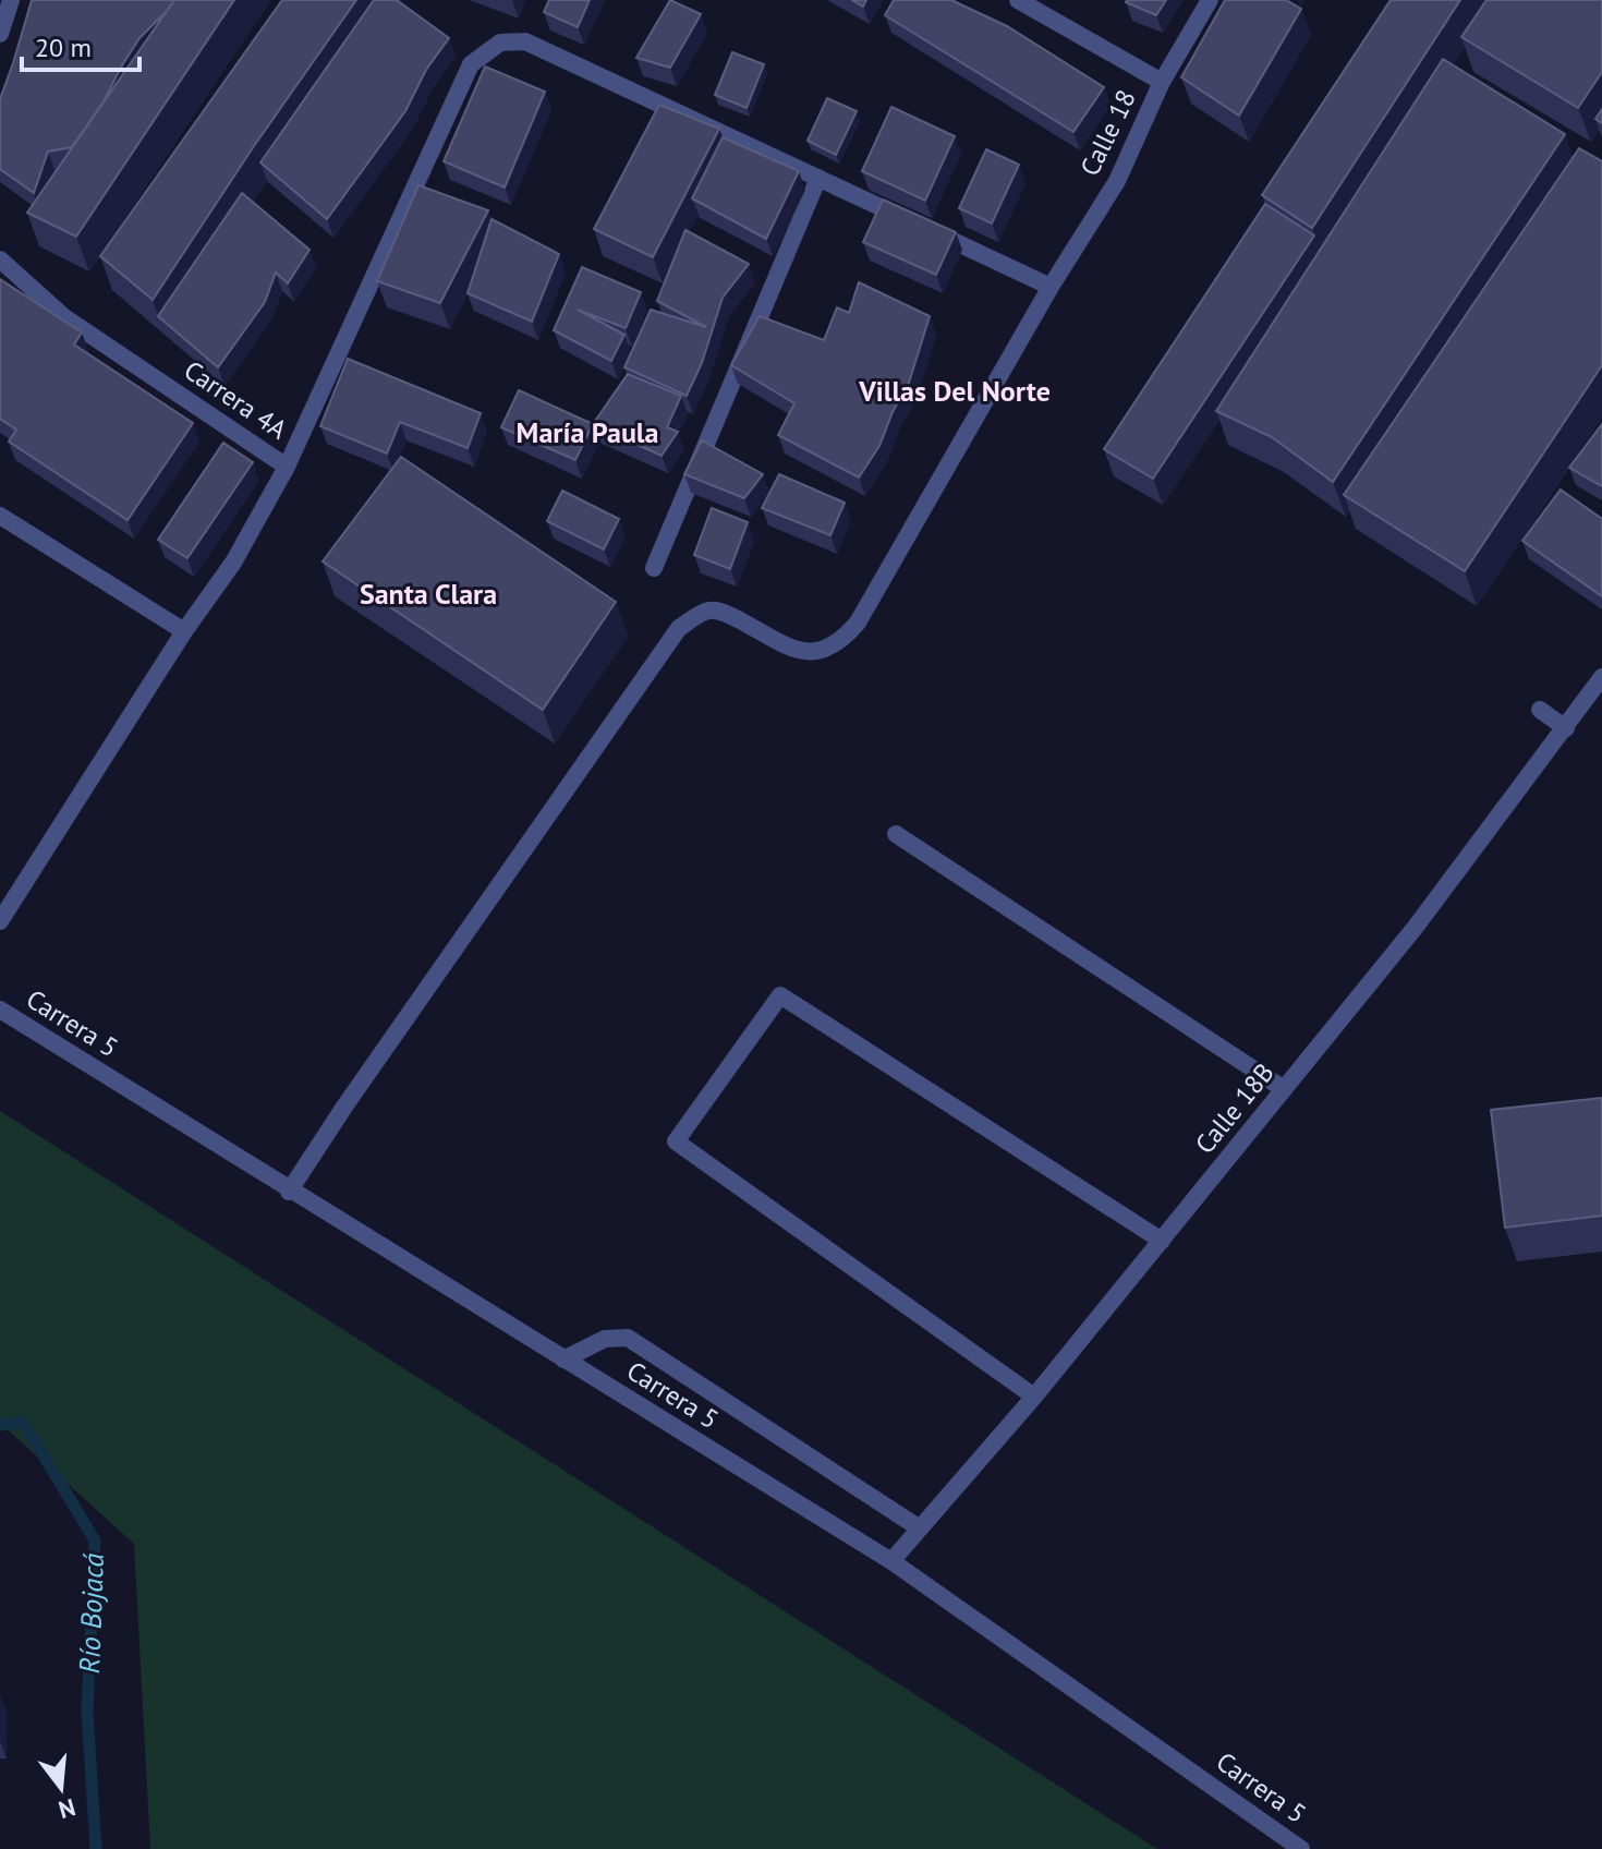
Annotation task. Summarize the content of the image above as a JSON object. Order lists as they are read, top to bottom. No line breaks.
{"streets":{"street":["Calle 18","Carrera 4A","Carrera 5","Calle 18B"]},"crossings":[["Calle 18","Carrera 5"],["Carrera 5","Calle 18B"]],"districts":["Villas Del Norte","María Paula","Santa Clara"],"water":["Río Bojacá"],"scale_bar":"20 m","north":"bottom"}
